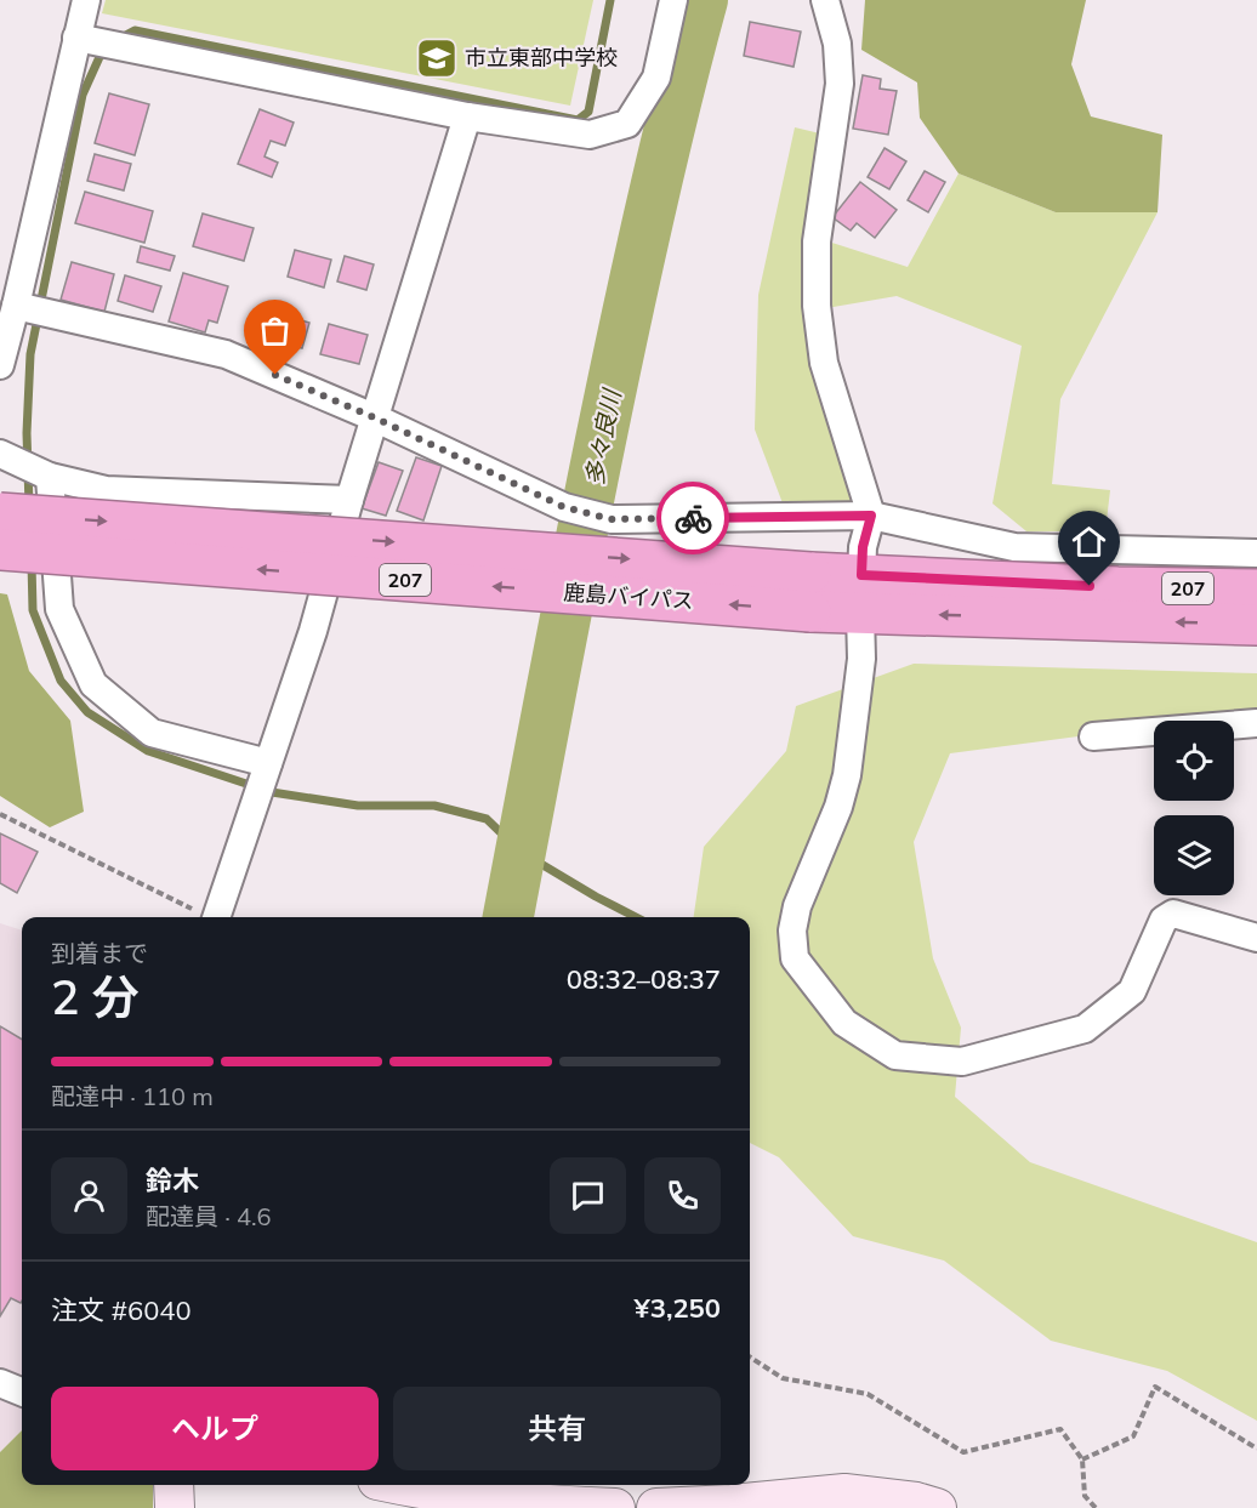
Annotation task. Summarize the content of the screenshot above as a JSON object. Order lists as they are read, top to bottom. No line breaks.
{"streets":{"highway":["207","鹿島バイパス"]},"water":["多々良川"],"places":{"school or university":["市立東部中学校"]},"page":{"heading":["2 分","到着まで","08:32–08:37"],"panel":["鈴木","配達員 · 4.6","注文 #6040","¥3,250"],"bar":"配達中 · 110 m","buttons":["ヘルプ","共有"]}}
